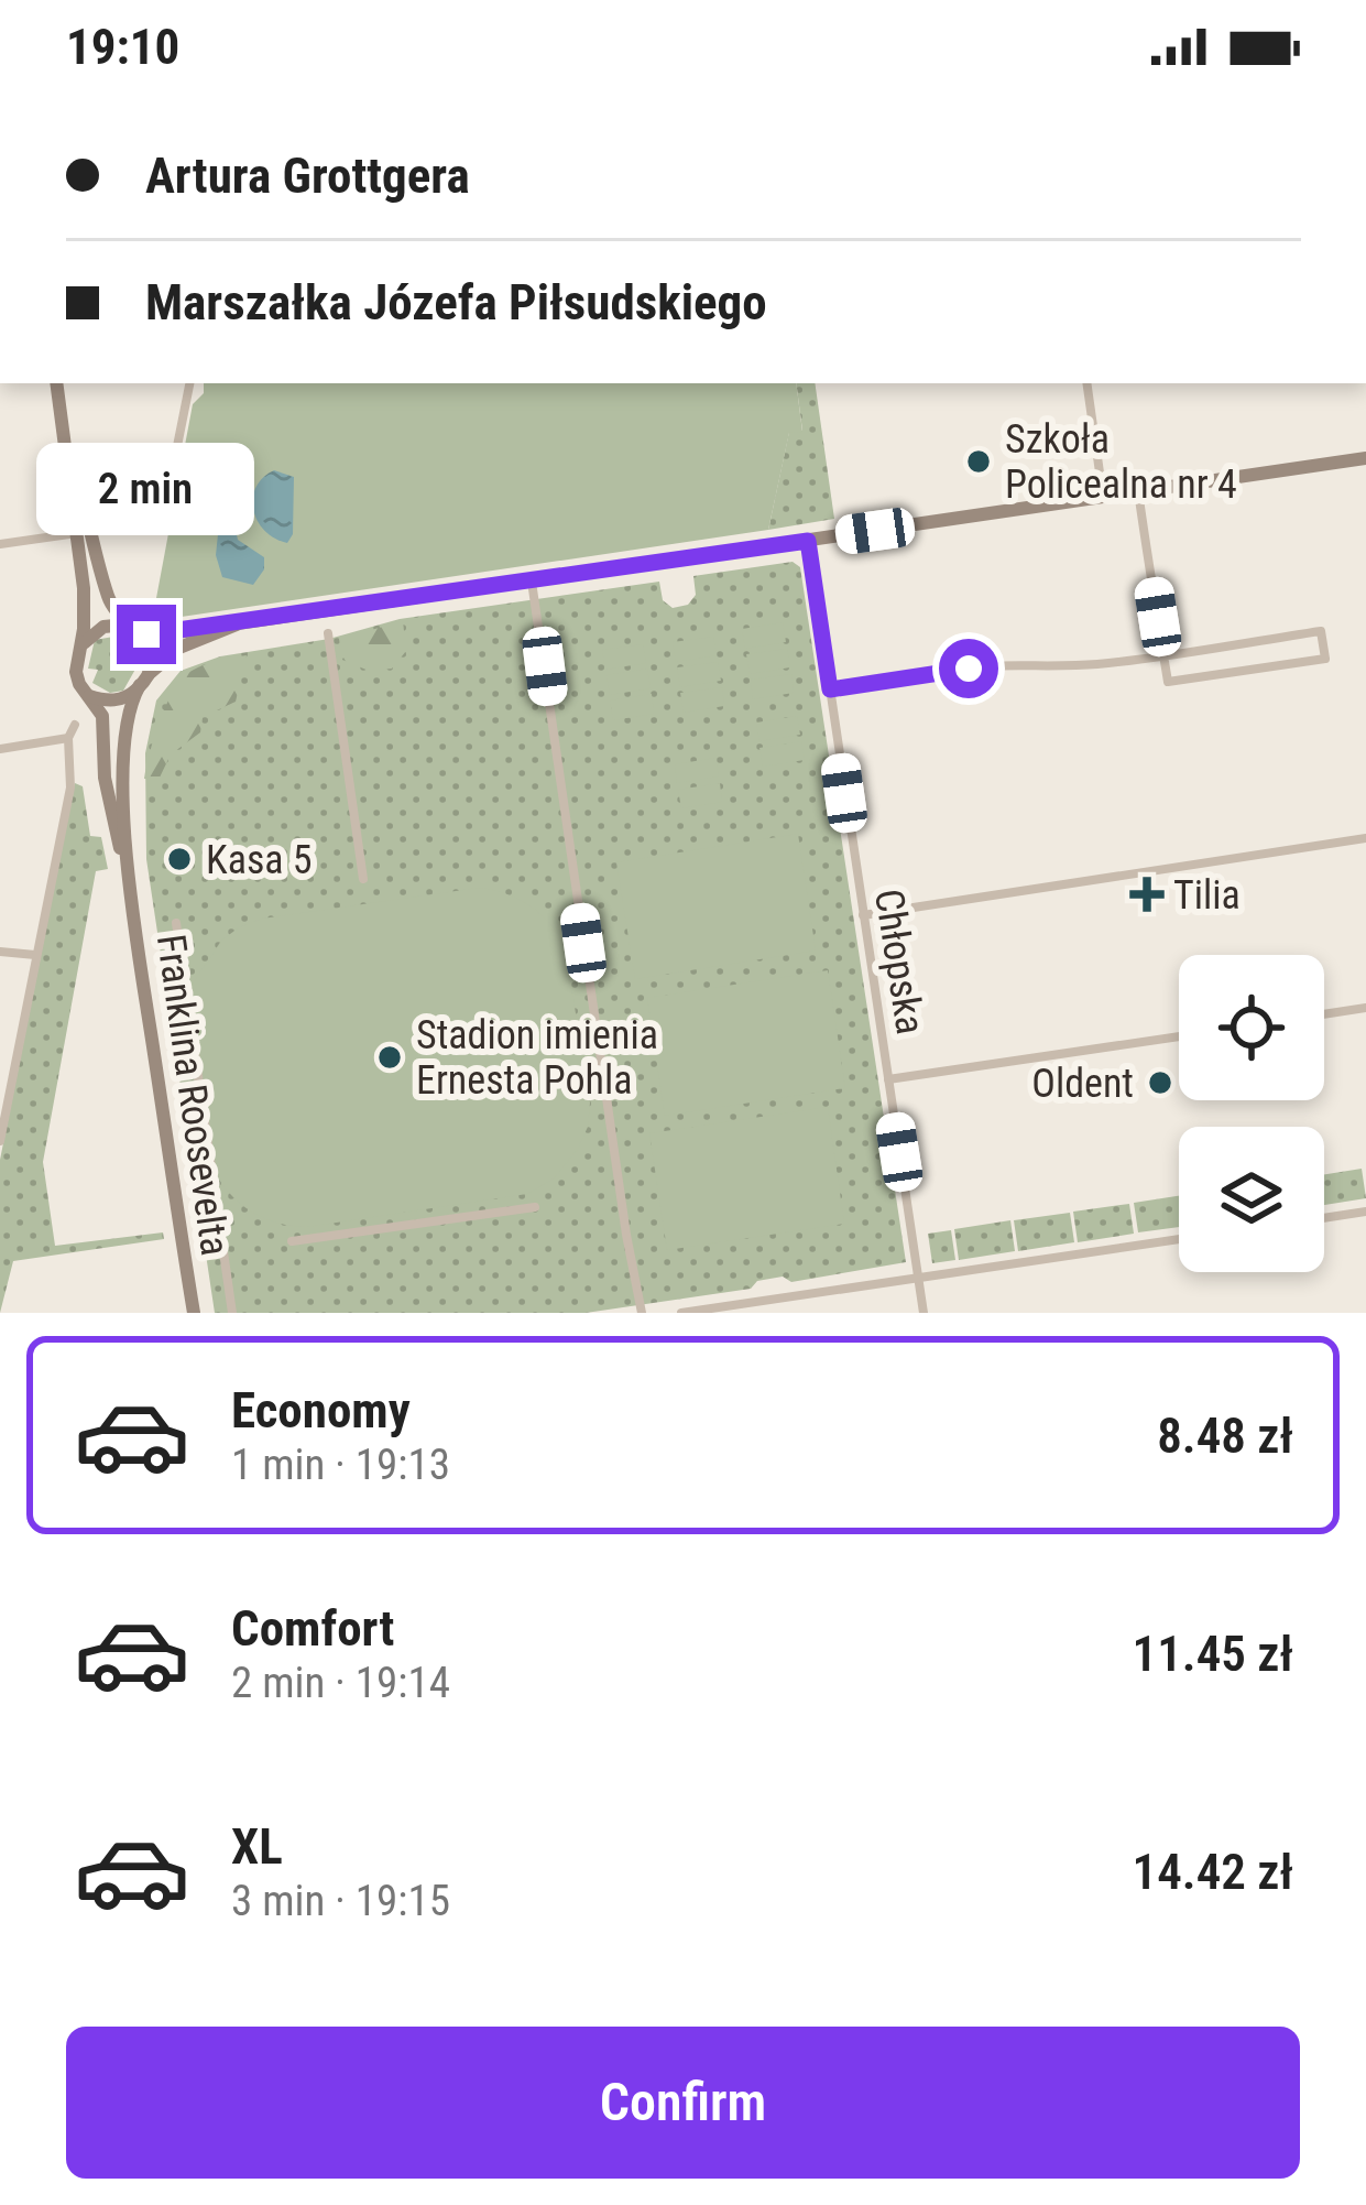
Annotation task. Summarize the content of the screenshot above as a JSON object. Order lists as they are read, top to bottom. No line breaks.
{"streets":{"street":["Chłopska","Franklina Roosevelta"]},"places":{"other":["Szkoła Policealna nr 4","Kasa 5","Stadion imienia Ernesta Pohla","Oldent"],"health":["Tilia"]},"page":{"status":"19:10","banner":["Artura Grottgera","Marszałka Józefa Piłsudskiego"],"bubble":"2 min","list":[{"name":"Economy","note":"1 min · 19:13","value":"8.48 zł"},{"name":"Comfort","note":"2 min · 19:14","value":"11.45 zł"},{"name":"XL","note":"3 min · 19:15","value":"14.42 zł"}],"buttons":"Confirm"}}
